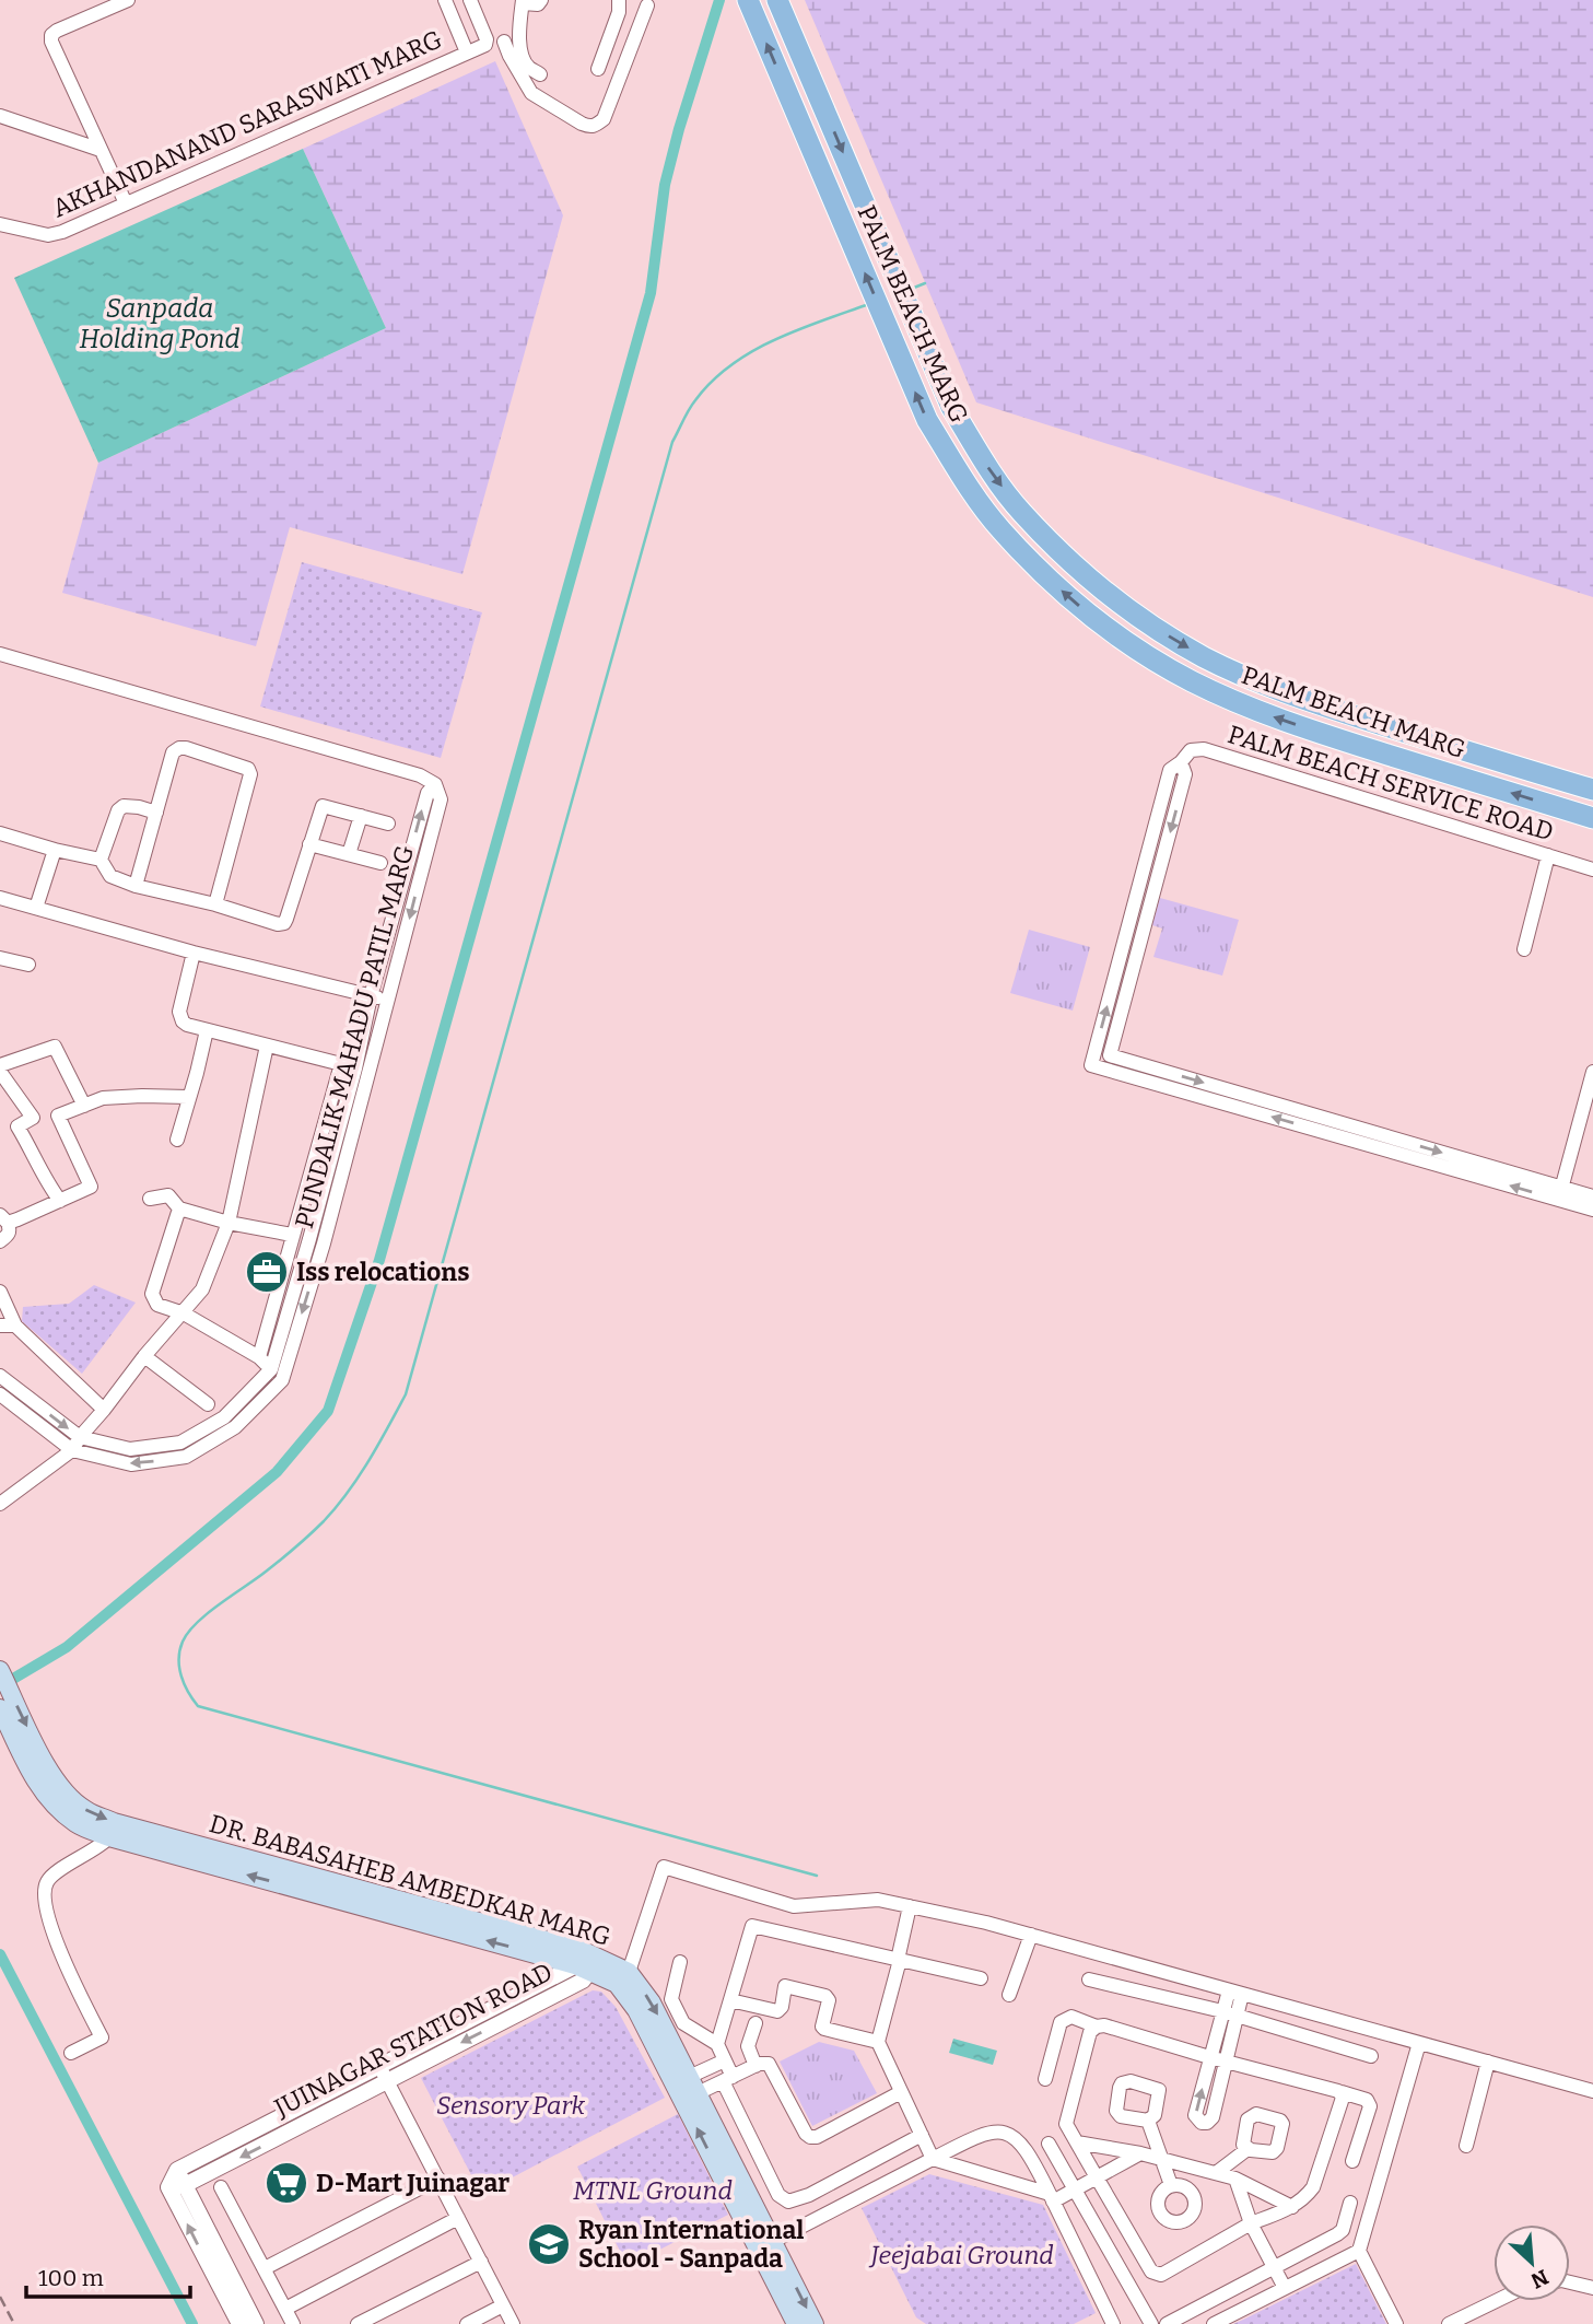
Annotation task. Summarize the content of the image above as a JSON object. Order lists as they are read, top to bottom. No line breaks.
{"streets":{"main road":["PALM BEACH MARG","DR. BABASAHEB AMBEDKAR MARG"],"street":["AKHANDANAND SARASWATI MARG","PALM BEACH SERVICE ROAD","PUNDALIK MAHADU PATIL MARG","JUINAGAR STATION ROAD"]},"crossings":[["DR. BABASAHEB AMBEDKAR MARG","JUINAGAR STATION ROAD"]],"water":["Sanpada Holding Pond"],"parks":["Sensory Park","MTNL Ground","Jeejabai Ground"],"places":{"office":["Iss relocations"],"supermarket":["D-Mart Juinagar"],"school or university":["Ryan International School - Sanpada"]},"scale_bar":"100 m","north":"bottom right"}
